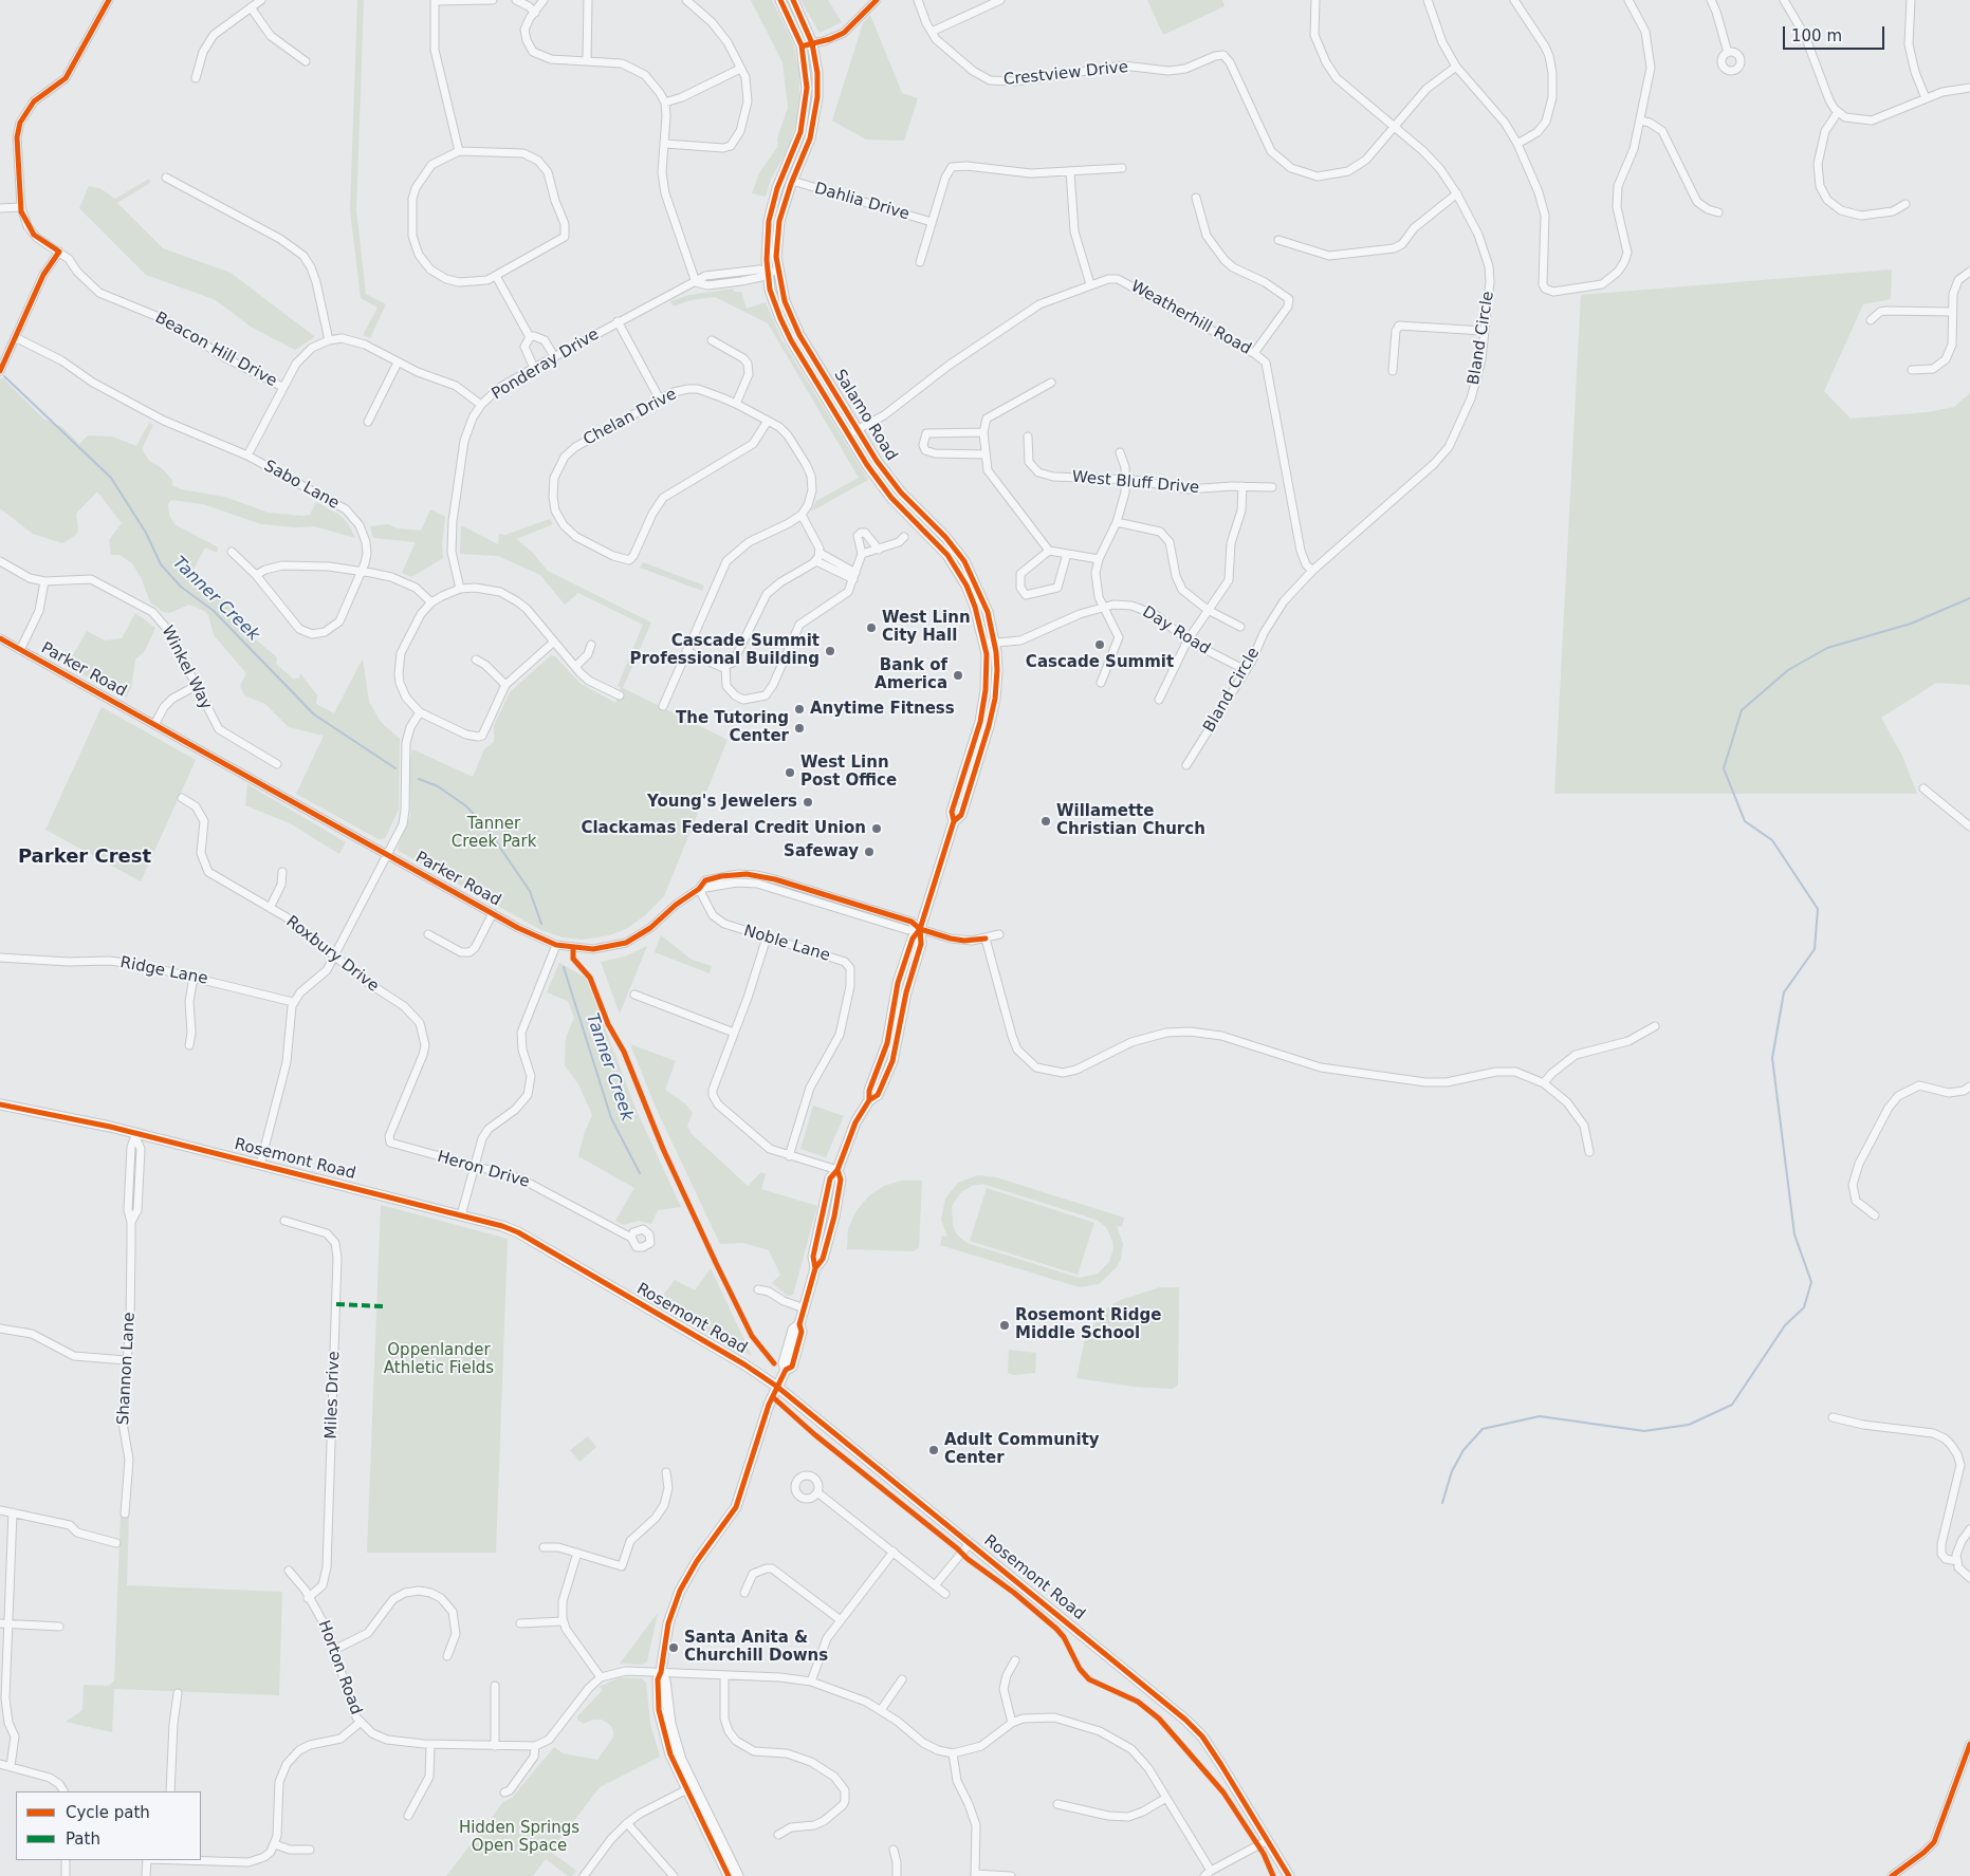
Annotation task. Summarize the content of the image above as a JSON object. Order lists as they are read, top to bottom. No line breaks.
{"streets":{"main road":["Salamo Road","Rosemont Road"],"street":["Crestview Drive","Dahlia Drive","Weatherhill Road","Bland Circle","Beacon Hill Drive","Ponderay Drive","Chelan Drive","West Bluff Drive","Sabo Lane","Day Road","Winkel Way","Parker Road","Noble Lane","Roxbury Drive","Ridge Lane","Heron Drive","Shannon Lane","Miles Drive","Horton Road"]},"crossings":[["Crestview Drive","Bland Circle"],["Dahlia Drive","Salamo Road"],["Weatherhill Road","Bland Circle"],["Weatherhill Road","Salamo Road"],["Bland Circle","Day Road"],["Ponderay Drive","Salamo Road"],["Salamo Road","Day Road"],["Salamo Road","Parker Road"],["Salamo Road","Rosemont Road"],["Parker Road","Noble Lane"],["Roxbury Drive","Heron Drive"],["Rosemont Road","Shannon Lane"],["Miles Drive","Horton Road"]],"districts":["Parker Crest"],"water":["Tanner Creek"],"parks":["Tanner Creek Park","Oppenlander Athletic Fields","Hidden Springs Open Space"],"places":["West Linn City Hall","Cascade Summit","Cascade Summit Professional Building","Bank of America","Anytime Fitness","The Tutoring Center","West Linn Post Office","Young's Jewelers","Willamette Christian Church","Clackamas Federal Credit Union","Safeway","Rosemont Ridge Middle School","Adult Community Center","Santa Anita & Churchill Downs"],"legend":["Cycle path","Path"],"scale_bar":"100 m"}
